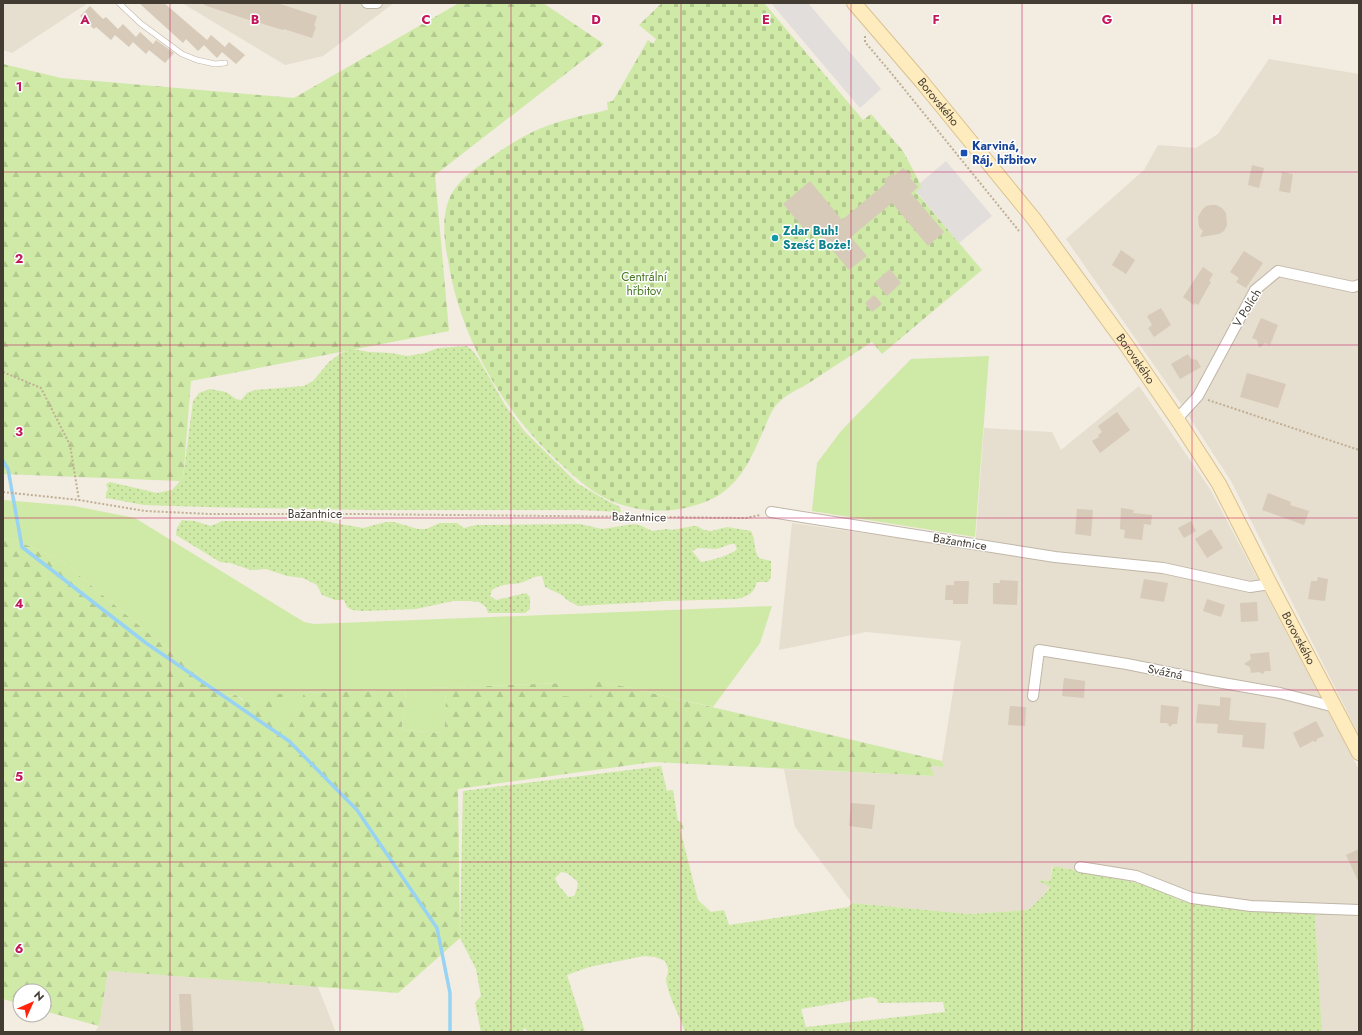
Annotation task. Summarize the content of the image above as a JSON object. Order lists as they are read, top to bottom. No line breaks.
{"streets":{"main road":["Borovského"],"street":["V Polích","Bažantnice","Svážná"]},"crossings":[["Borovského","V Polích"],["Borovského","Bažantnice"],["Borovského","Svážná"]],"parks":["Centrální hřbitov"],"places":{"transit":["Karviná, Ráj, hřbitov"],"other":["Zdar Buh! Sześć Boże!"]},"north":"top right","grid":{"columns":["A","B","C","D","E","F","G","H"],"rows":["1","2","3","4","5","6"]}}
